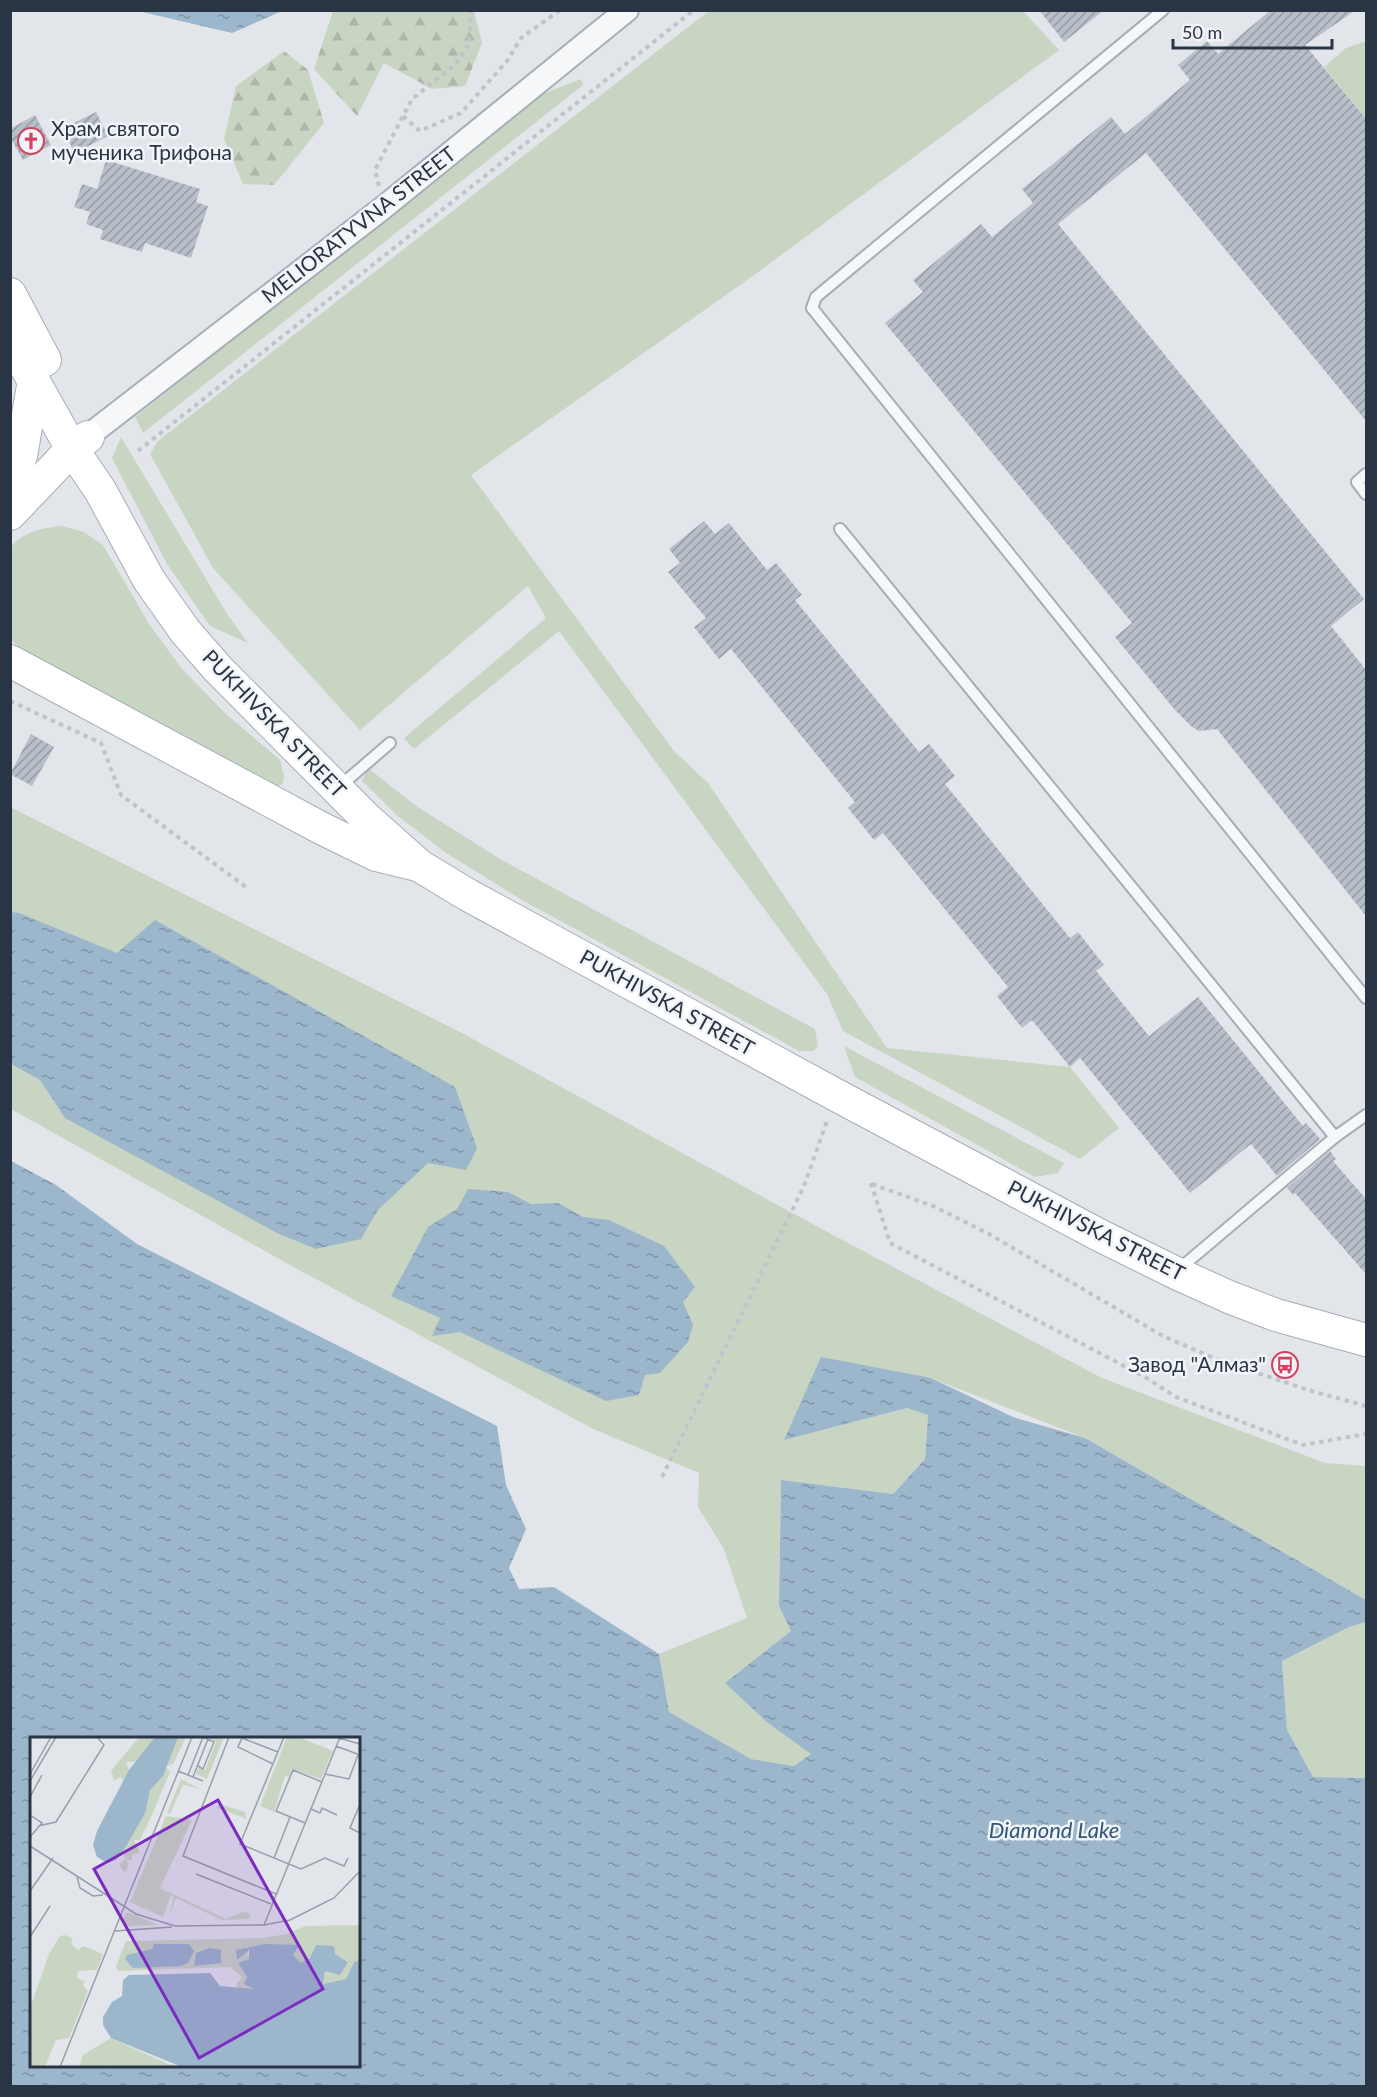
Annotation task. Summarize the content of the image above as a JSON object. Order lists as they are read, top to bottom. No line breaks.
{"streets":{"street":["MELIORATYVNA STREET","PUKHIVSKA STREET"]},"crossings":[["MELIORATYVNA STREET","PUKHIVSKA STREET"]],"water":["Diamond Lake"],"places":{"church":["Храм святого мученика Трифона"],"bus stop":["Завод \"Алмаз\""]},"scale_bar":"50 m"}
